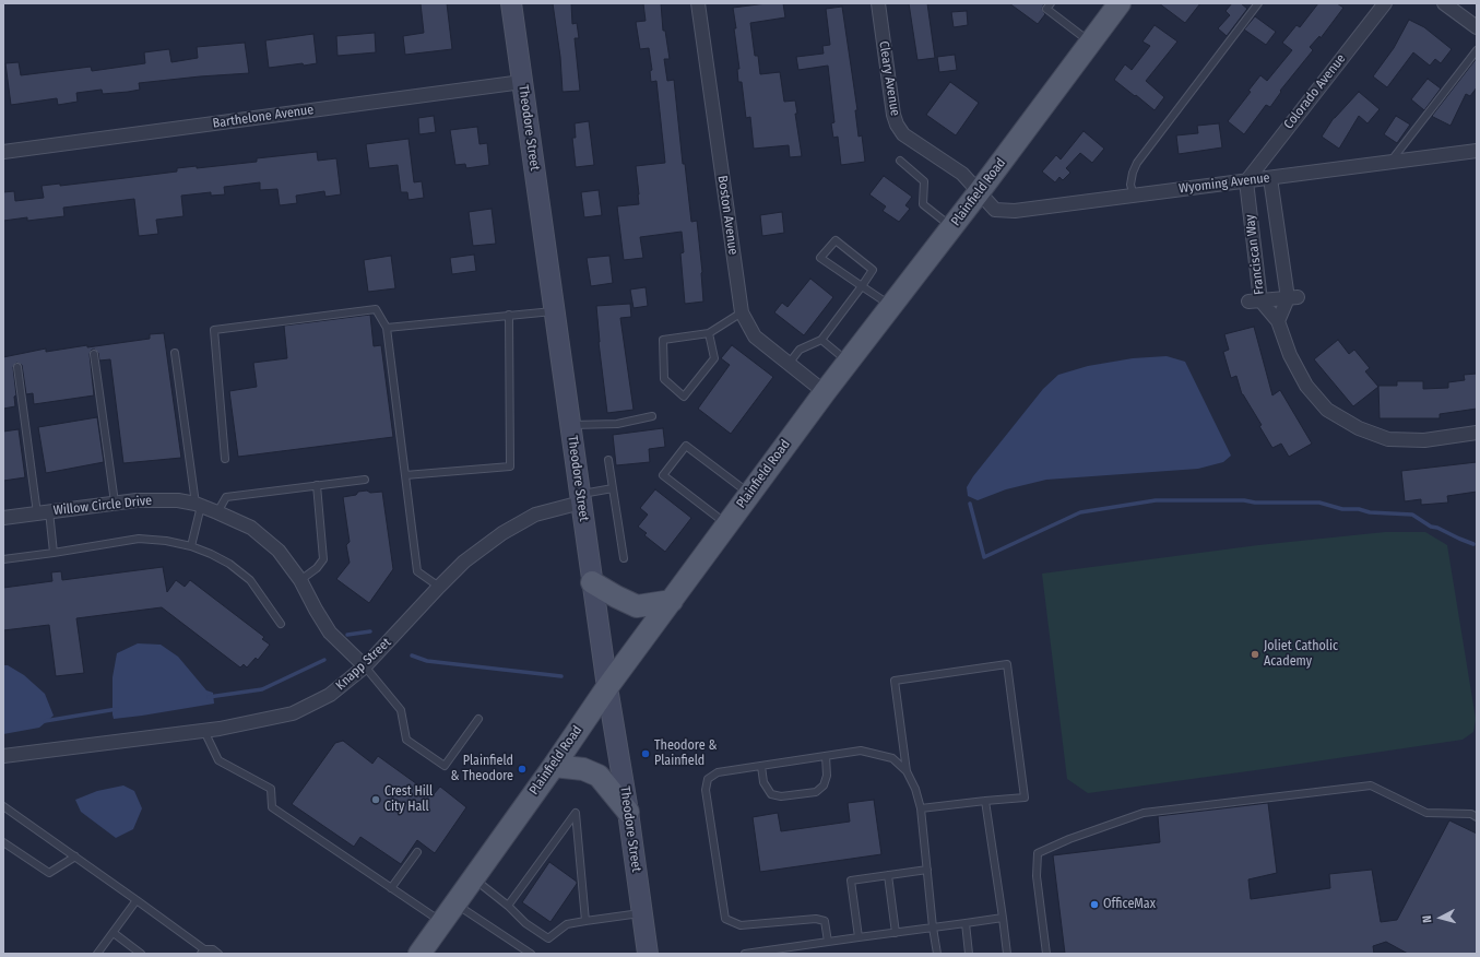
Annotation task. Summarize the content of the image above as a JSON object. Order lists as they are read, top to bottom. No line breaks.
{"streets":{"main road":["Theodore Street","Plainfield Road"],"street":["Cleary Avenue","Colorado Avenue","Barthelone Avenue","Wyoming Avenue","Boston Avenue","Franciscan Way","Willow Circle Drive","Knapp Street"]},"crossings":[["Cleary Avenue","Wyoming Avenue"],["Cleary Avenue","Plainfield Road"],["Colorado Avenue","Wyoming Avenue"],["Colorado Avenue","Franciscan Way"],["Barthelone Avenue","Theodore Street"],["Theodore Street","Plainfield Road"],["Theodore Street","Knapp Street"],["Wyoming Avenue","Plainfield Road"],["Wyoming Avenue","Franciscan Way"],["Plainfield Road","Boston Avenue"],["Willow Circle Drive","Knapp Street"]],"places":["Joliet Catholic Academy","Theodore & Plainfield","Plainfield & Theodore","Crest Hill City Hall","OfficeMax"],"north":"left"}
